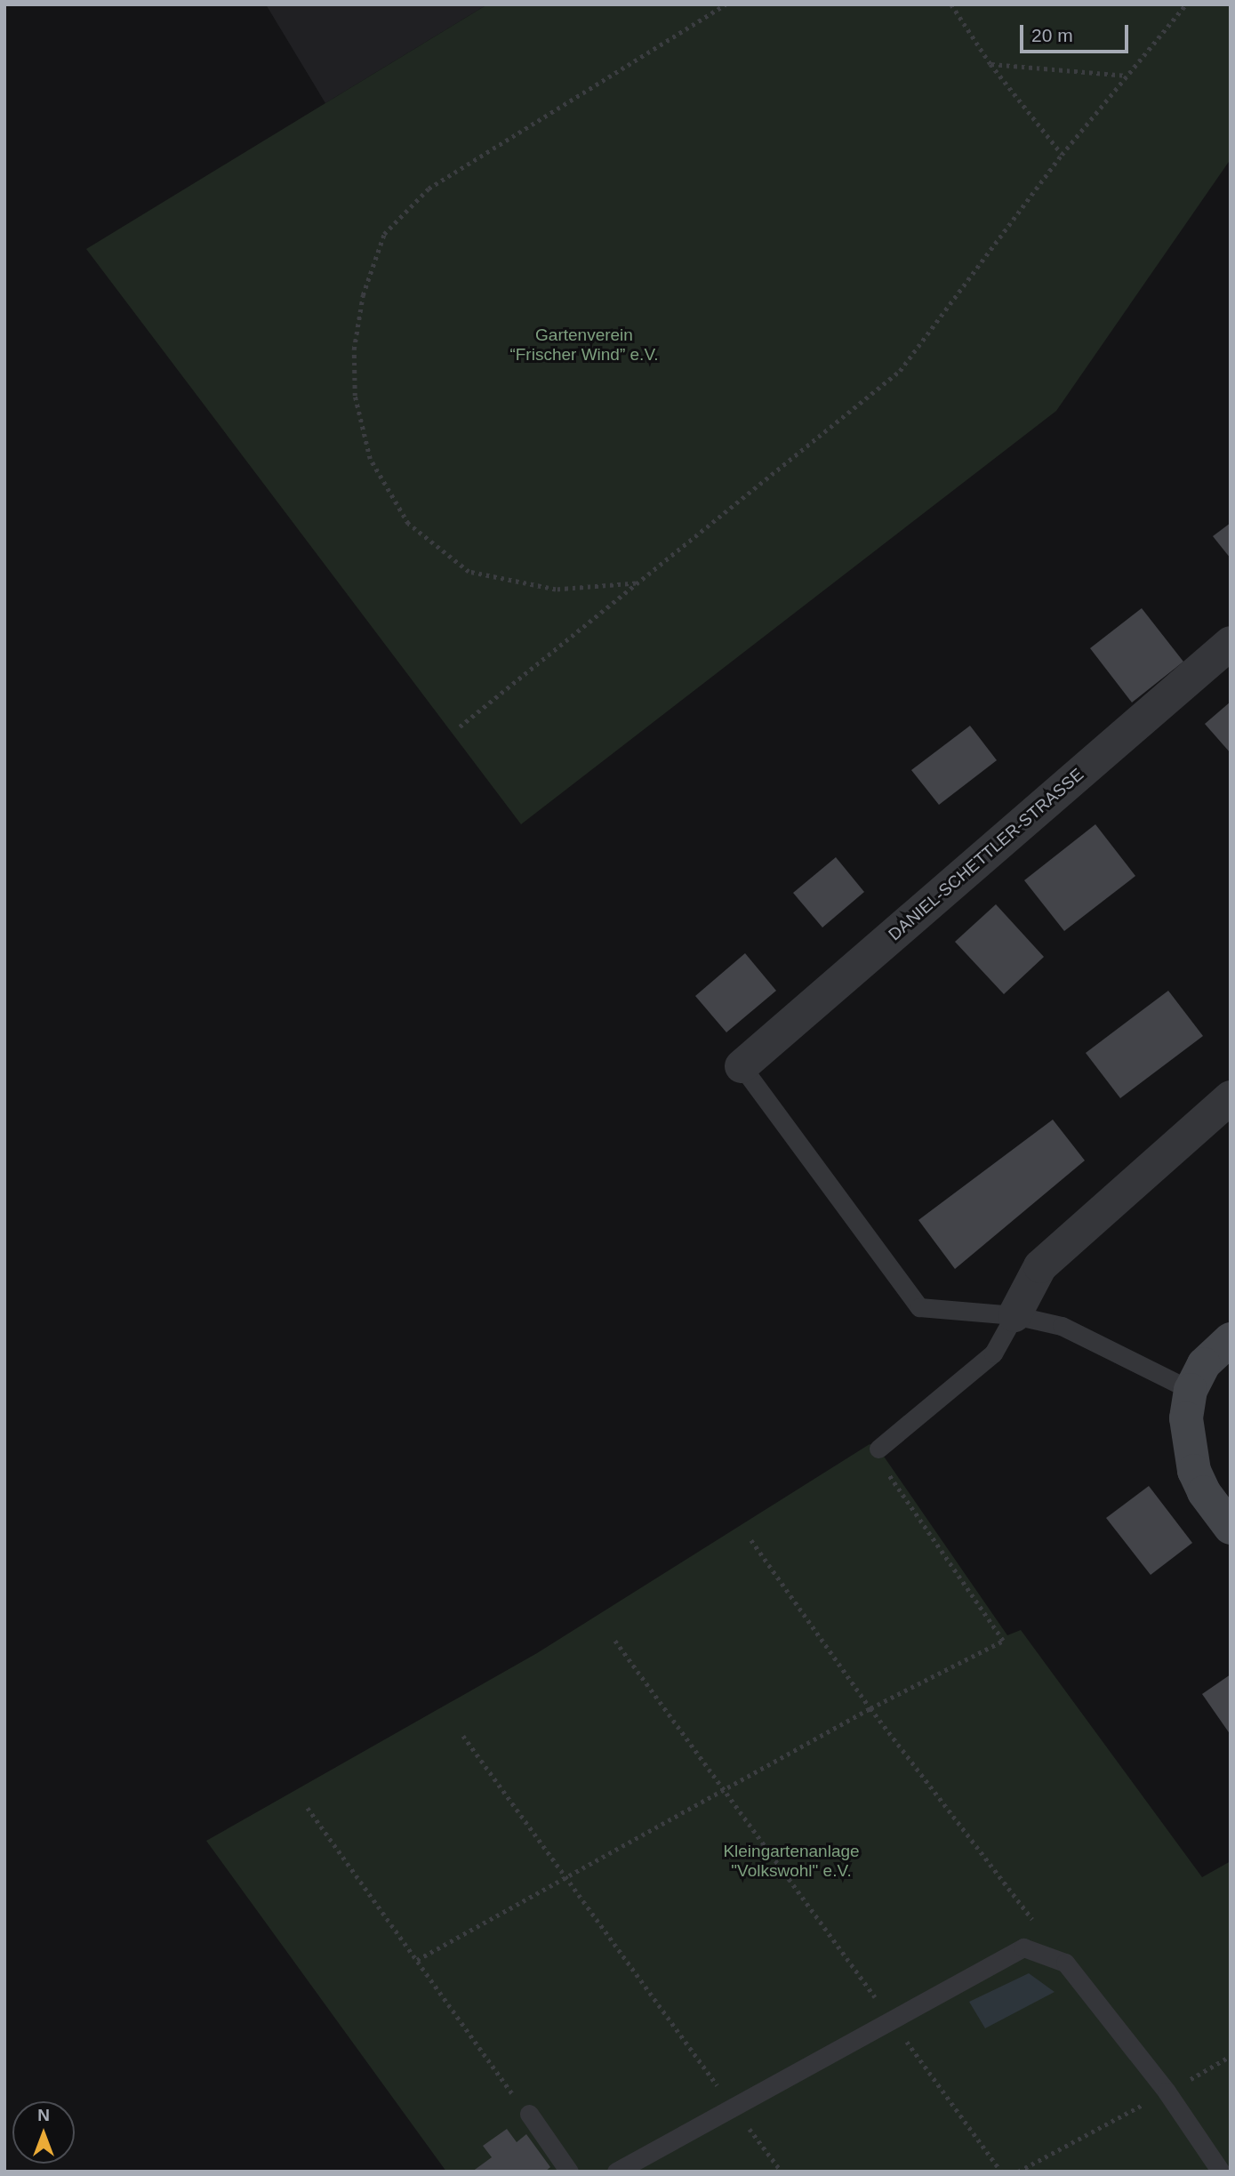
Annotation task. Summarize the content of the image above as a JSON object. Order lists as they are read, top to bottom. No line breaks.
{"streets":{"street":["DANIEL-SCHETTLER-STRASSE"]},"parks":["Gartenverein “Frischer Wind” e.V.","Kleingartenanlage \"Volkswohl\" e.V."],"scale_bar":"20 m","north":"top"}
